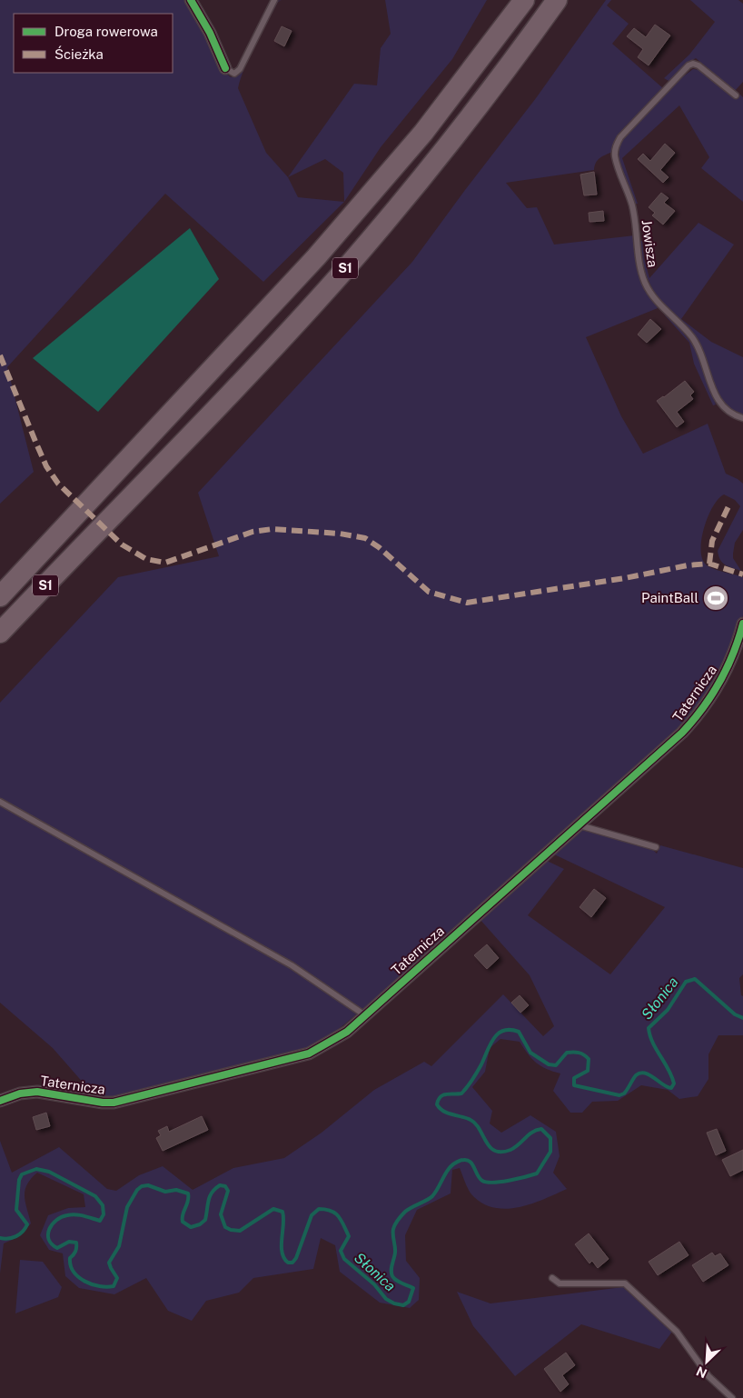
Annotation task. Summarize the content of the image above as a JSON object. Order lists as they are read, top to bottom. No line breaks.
{"streets":{"highway":["S1"],"street":["Taternicza"],"lane":["Jowisza"]},"water":["Słonica"],"places":{"sports":["PaintBall"]},"legend":["Droga rowerowa","Ścieżka"],"north":"bottom left"}
